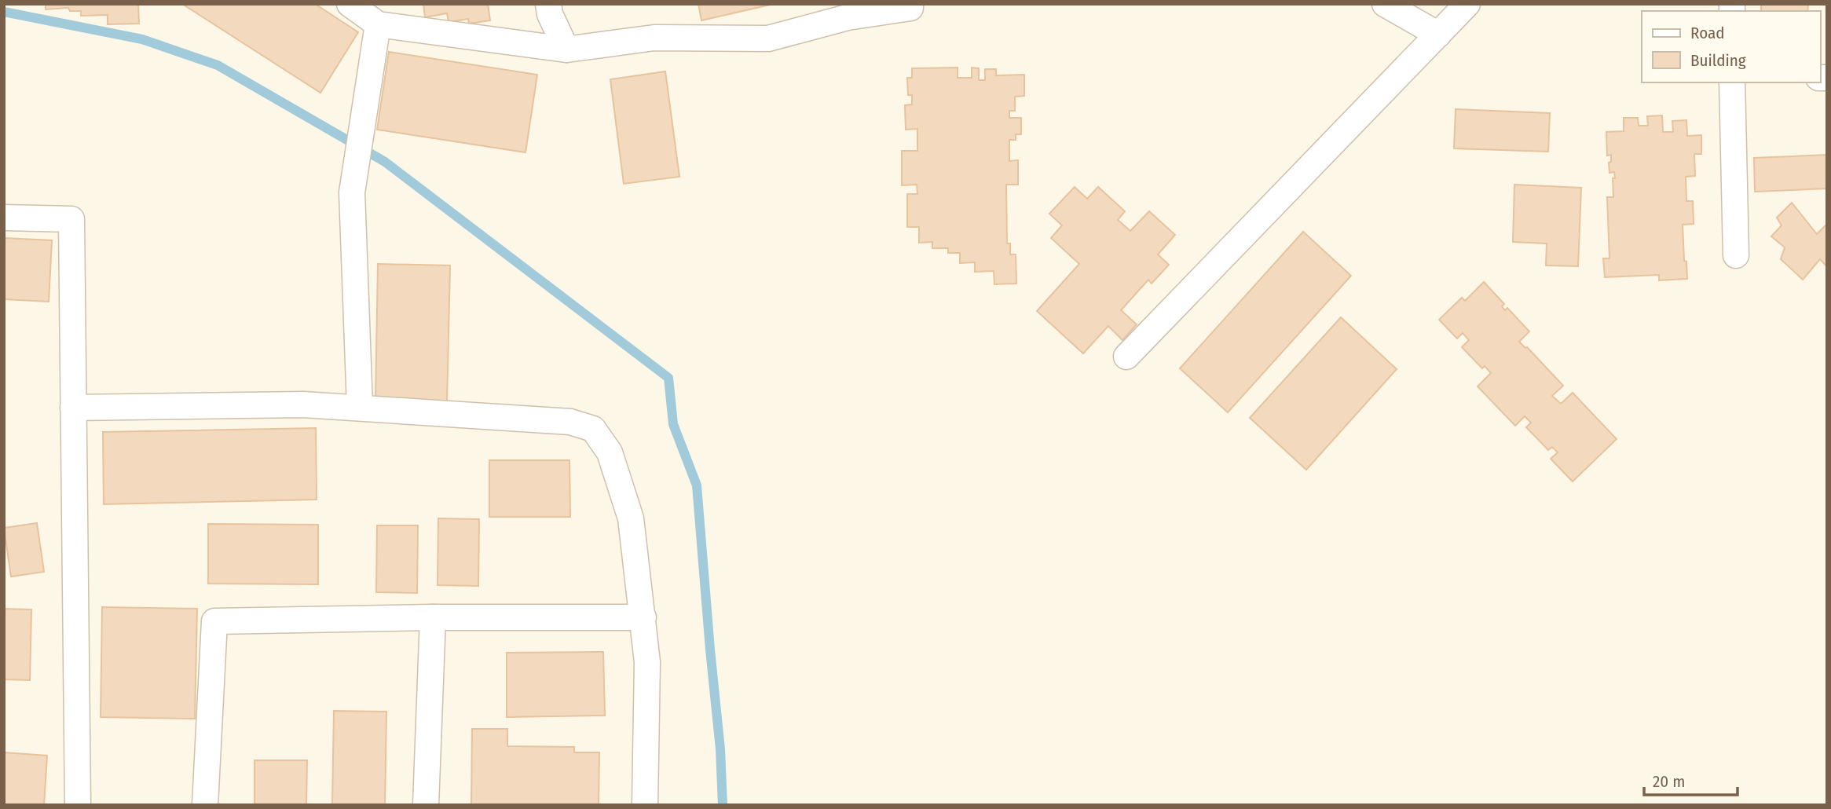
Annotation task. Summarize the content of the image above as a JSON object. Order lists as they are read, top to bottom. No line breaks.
{"legend":["Road","Building"],"scale_bar":"20 m"}
